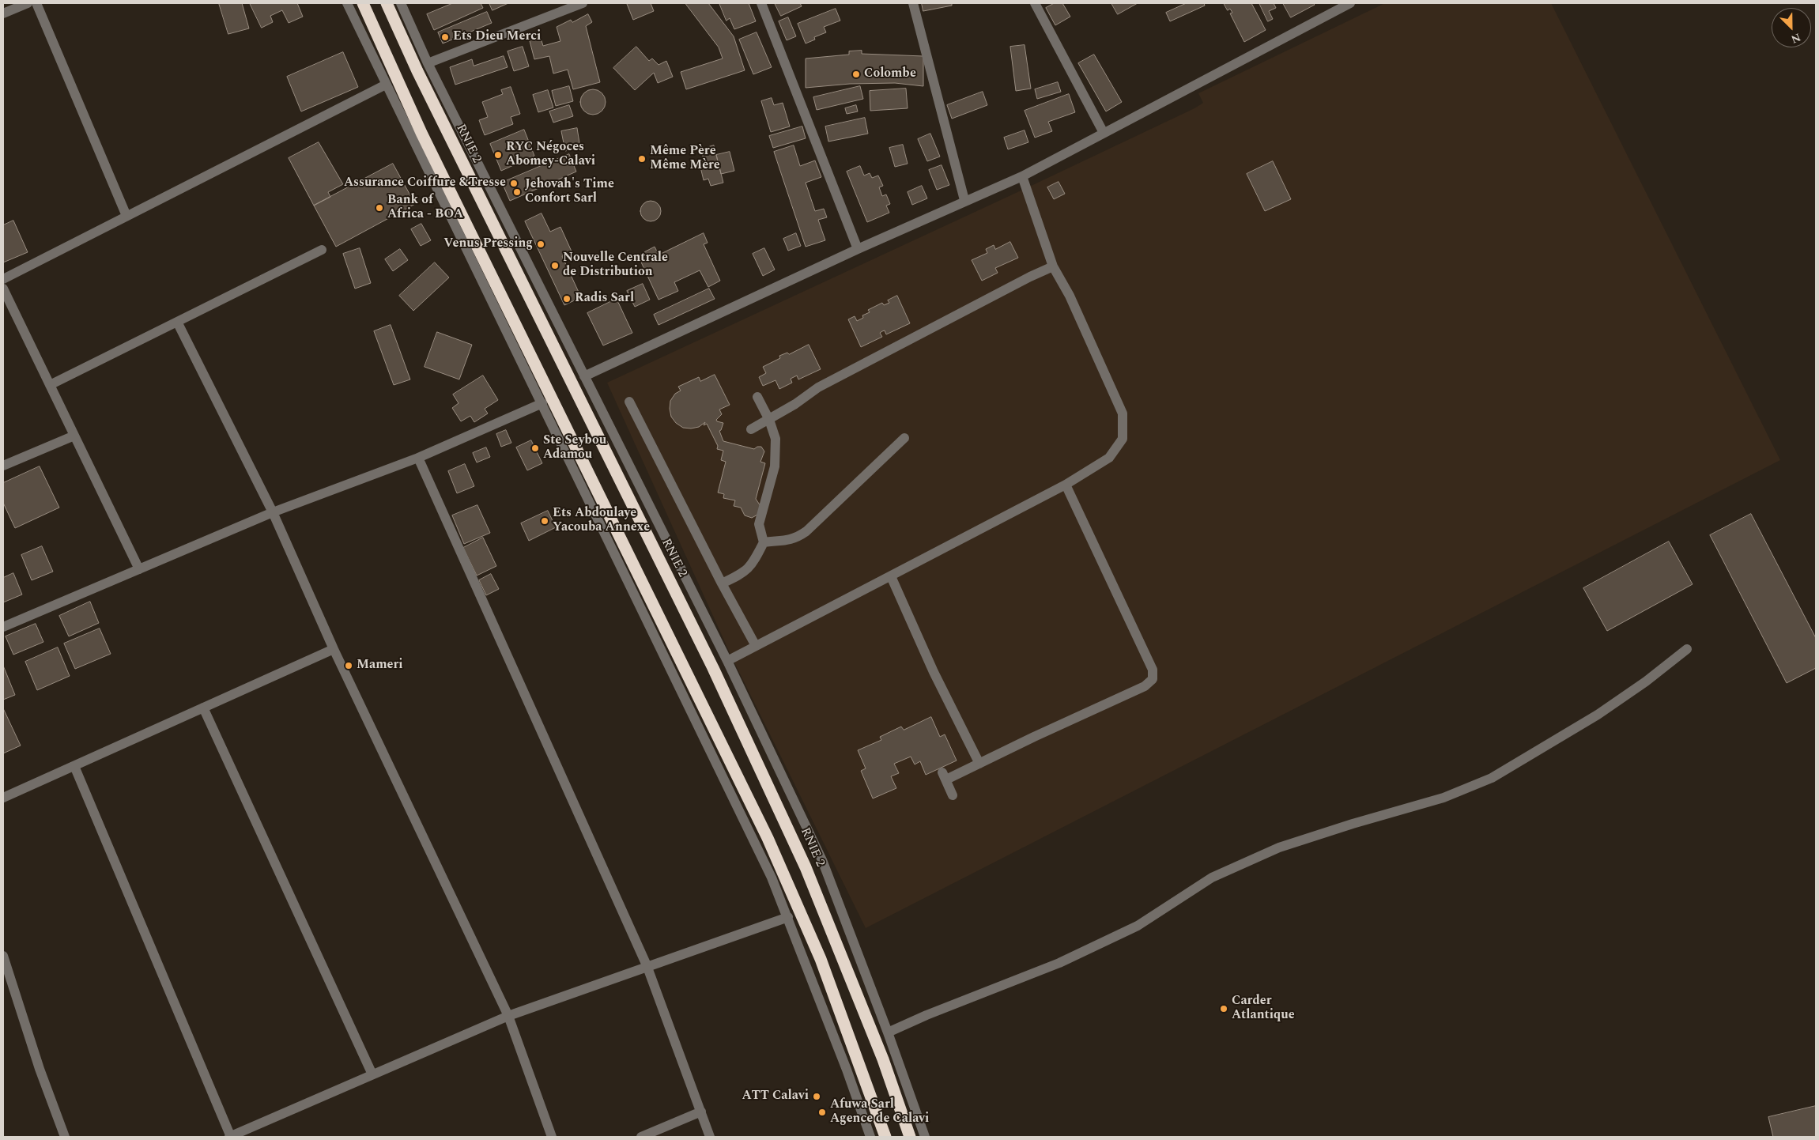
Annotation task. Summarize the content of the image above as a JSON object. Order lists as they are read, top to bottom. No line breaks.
{"streets":{"highway":["RNIE 2"]},"places":["Ets Dieu Merci","Colombe","RYC Négoces Abomey-Calavi","Même Père Même Mère","Assurance Coiffure &Tresse","Jehovah's Time Confort Sarl","Bank of Africa - BOA","Venus Pressing","Nouvelle Centrale de Distribution","Radis Sarl","Ste Seybou Adamou","Ets Abdoulaye Yacouba Annexe","Mameri","Carder Atlantique","ATT Calavi","Afuwa Sarl Agence de Calavi"],"north":"bottom right"}
